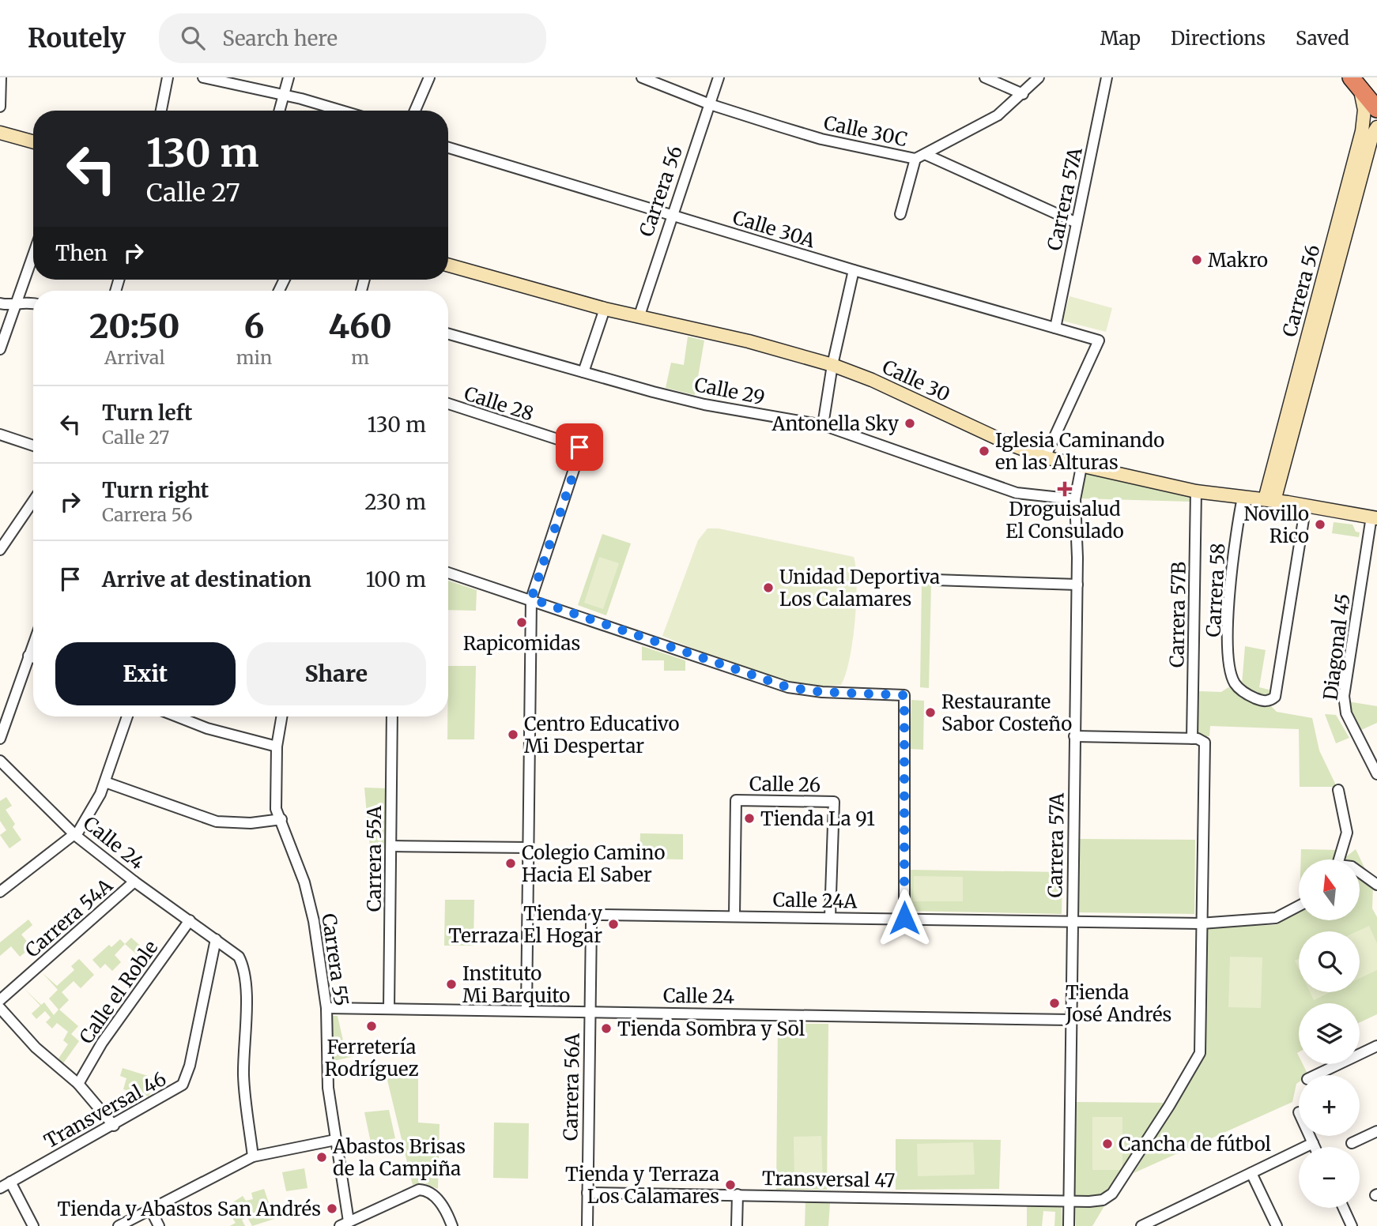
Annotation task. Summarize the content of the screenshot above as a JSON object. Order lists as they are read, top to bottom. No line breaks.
{"streets":{"main road":["Carrera 56","Calle 30"],"street":["Calle 30C","Carrera 57A","Calle 30A","Calle 29","Calle 28","Carrera 58","Carrera 57B","Diagonal 45","Calle 26","Calle 24","Carrera 55A","Calle 24A","Carrera 54A","Carrera 55","Calle el Roble","Carrera 56A","Transversal 46","Transversal 47"]},"crossings":[["Calle 30C","Carrera 56"],["Calle 30C","Carrera 57A"],["Carrera 56","Calle 30A"],["Carrera 56","Calle 30"],["Carrera 57A","Calle 30A"],["Carrera 57A","Calle 30"],["Carrera 57A","Calle 29"],["Carrera 57A","Calle 24"],["Carrera 57A","Calle 24A"],["Carrera 57A","Transversal 47"],["Calle 30A","Calle 30"],["Calle 30","Carrera 58"],["Calle 30","Carrera 57B"],["Calle 30","Diagonal 45"],["Calle 26","Calle 24A"],["Calle 24","Carrera 55A"],["Calle 24","Carrera 54A"],["Calle 24","Carrera 55"],["Calle 24","Calle el Roble"],["Calle 24","Carrera 56A"],["Calle 24","Transversal 46"],["Calle 24A","Carrera 56A"],["Calle 24A","Transversal 47"],["Carrera 56A","Transversal 47"]],"places":{"other":["Makro","Antonella Sky","Iglesia Caminando en las Alturas","Novillo Rico","Unidad Deportiva Los Calamares","Rapicomidas","Restaurante Sabor Costeño","Centro Educativo Mi Despertar","Tienda La 91","Colegio Camino Hacia El Saber","Tienda y Terraza El Hogar","Instituto Mi Barquito","Tienda José Andrés","Ferretería Rodríguez","Tienda Sombra y Sol","Cancha de fútbol","Abastos Brisas de la Campiña","Tienda y Terraza Los Calamares","Tienda y Abastos San Andrés"],"health":["Droguisalud El Consulado"]},"north":"top","page":{"header":"Routely","search":"Search here","nav":["Map","Directions","Saved"],"turn":["130 m","Calle 27"],"then":"Then","eta":["20:50","Arrival","6","min","460","m"],"list":[{"name":"Turn left","note":"Calle 27","value":"130 m"},{"name":"Turn right","note":"Carrera 56","value":"230 m"},{"name":"Arrive at destination","value":"100 m"}],"buttons":["Exit","Share"],"map_buttons":["+","−"]}}
